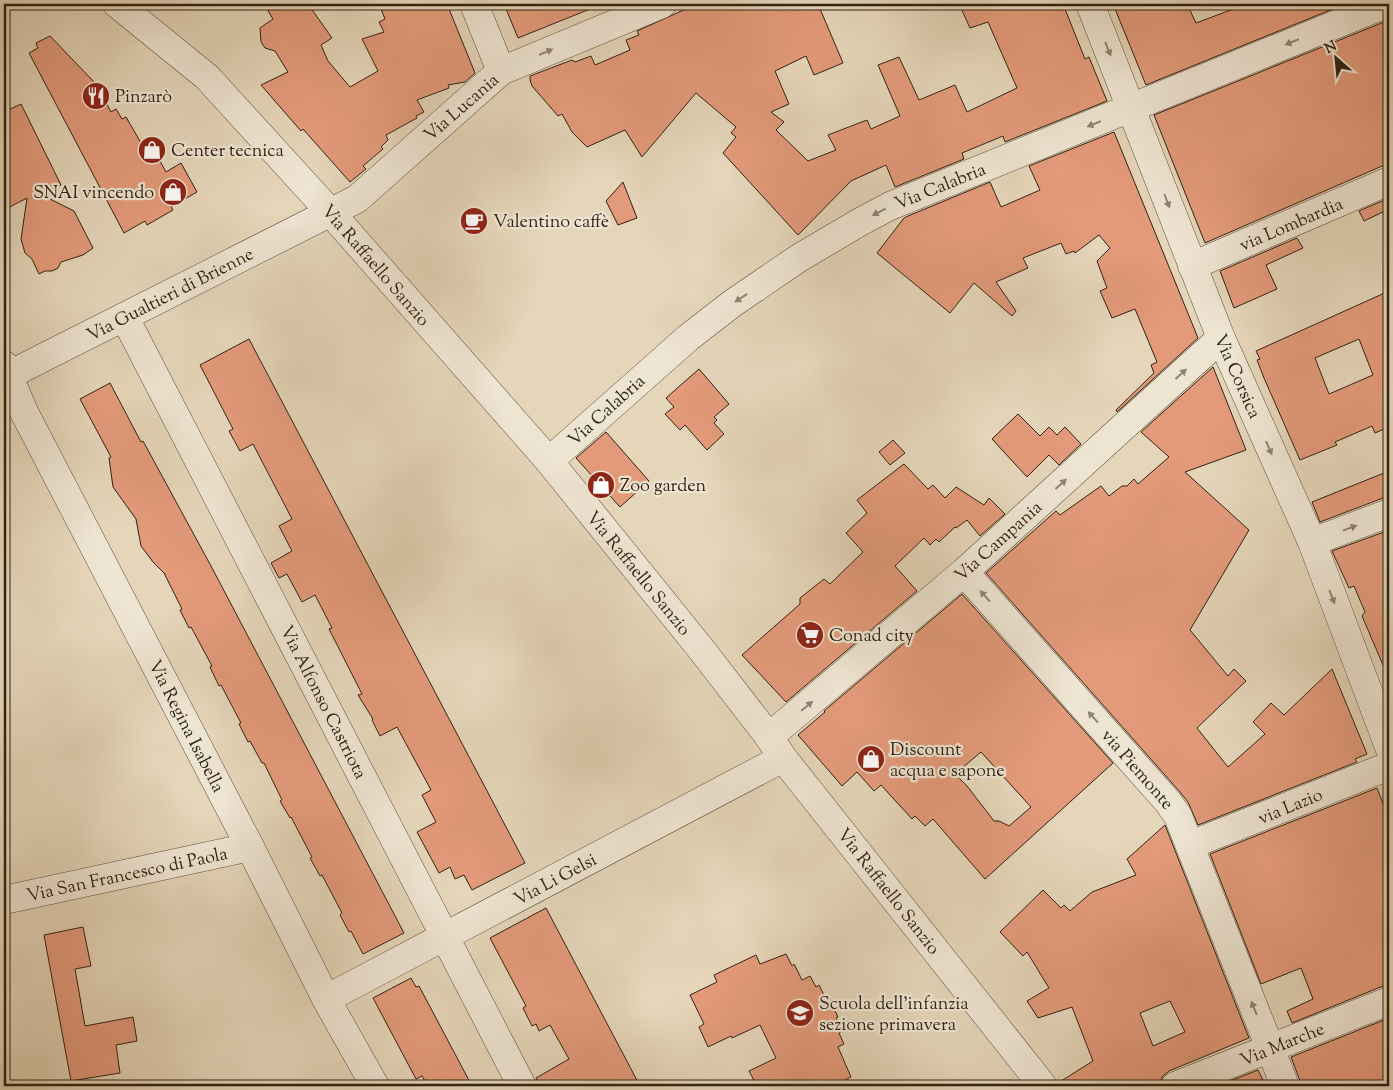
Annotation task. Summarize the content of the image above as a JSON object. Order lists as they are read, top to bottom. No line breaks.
{"streets":{"street":["Via Lucania","Via Calabria","via Lombardia","Via Raffaello Sanzio","Via Gualtieri di Brienne","Via Corsica","Via Campania","Via Alfonso Castriota","Via Regina Isabella","via Piemonte","via Lazio","Via San Francesco di Paola","Via Li Gelsi","Via Marche"]},"crossings":[["Via Lucania","Via Raffaello Sanzio"],["Via Lucania","Via Gualtieri di Brienne"],["Via Calabria","Via Raffaello Sanzio"],["Via Calabria","Via Corsica"],["via Lombardia","Via Corsica"],["Via Raffaello Sanzio","Via Gualtieri di Brienne"],["Via Raffaello Sanzio","Via Campania"],["Via Raffaello Sanzio","Via Li Gelsi"],["Via Gualtieri di Brienne","Via Alfonso Castriota"],["Via Gualtieri di Brienne","Via Regina Isabella"],["Via Corsica","Via Campania"],["Via Campania","via Piemonte"],["Via Campania","Via Li Gelsi"],["Via Alfonso Castriota","Via Li Gelsi"],["Via Regina Isabella","Via San Francesco di Paola"],["Via Regina Isabella","Via Li Gelsi"],["via Piemonte","via Lazio"],["via Piemonte","Via Marche"]],"one_way":["Via Lucania","Via Calabria","Via Corsica","Via Campania","via Piemonte"],"places":{"restaurant":["Pinzarò"],"shop":["Center tecnica","SNAI vincendo","Zoo garden","Discount acqua e sapone"],"cafe":["Valentino caffè"],"supermarket":["Conad city"],"school or university":["Scuola dell'infanzia sezione primavera"]},"north":"top left"}
